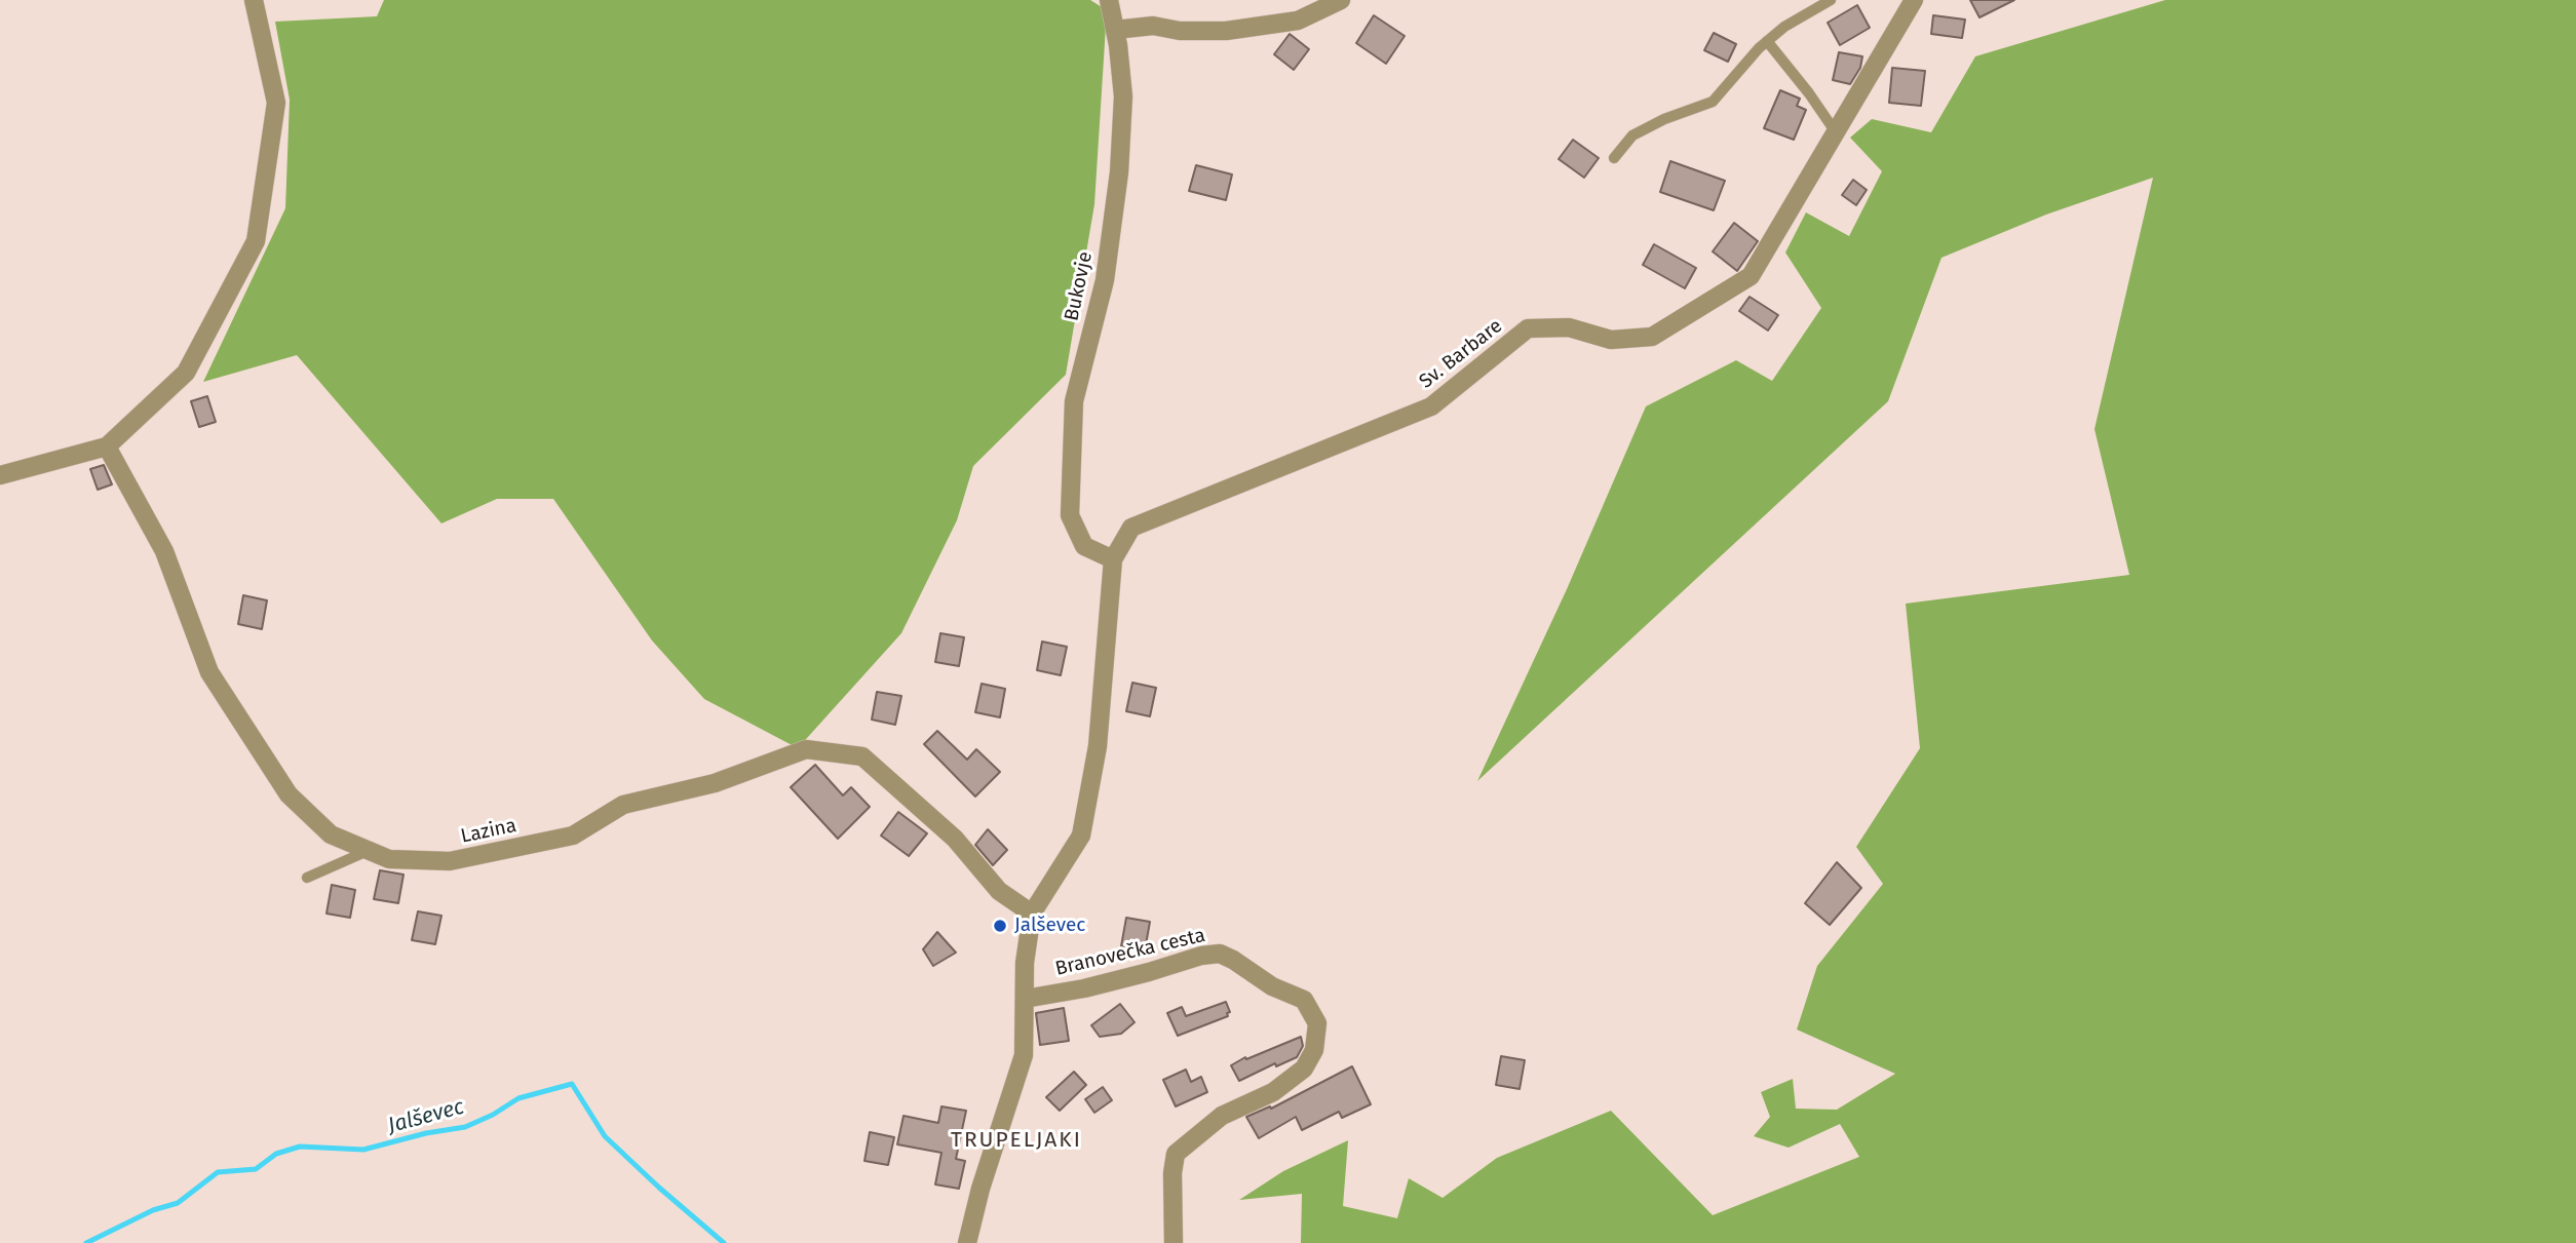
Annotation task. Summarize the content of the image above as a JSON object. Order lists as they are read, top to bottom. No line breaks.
{"streets":{"street":["Bukovje","Sv. Barbare","Lazina","Branovečka cesta"]},"crossings":[["Bukovje","Sv. Barbare"],["Bukovje","Branovečka cesta"],["Sv. Barbare","Branovečka cesta"],["Lazina","Branovečka cesta"]],"districts":["TRUPELJAKI"],"water":["Jalševec"],"places":["Jalševec"]}
